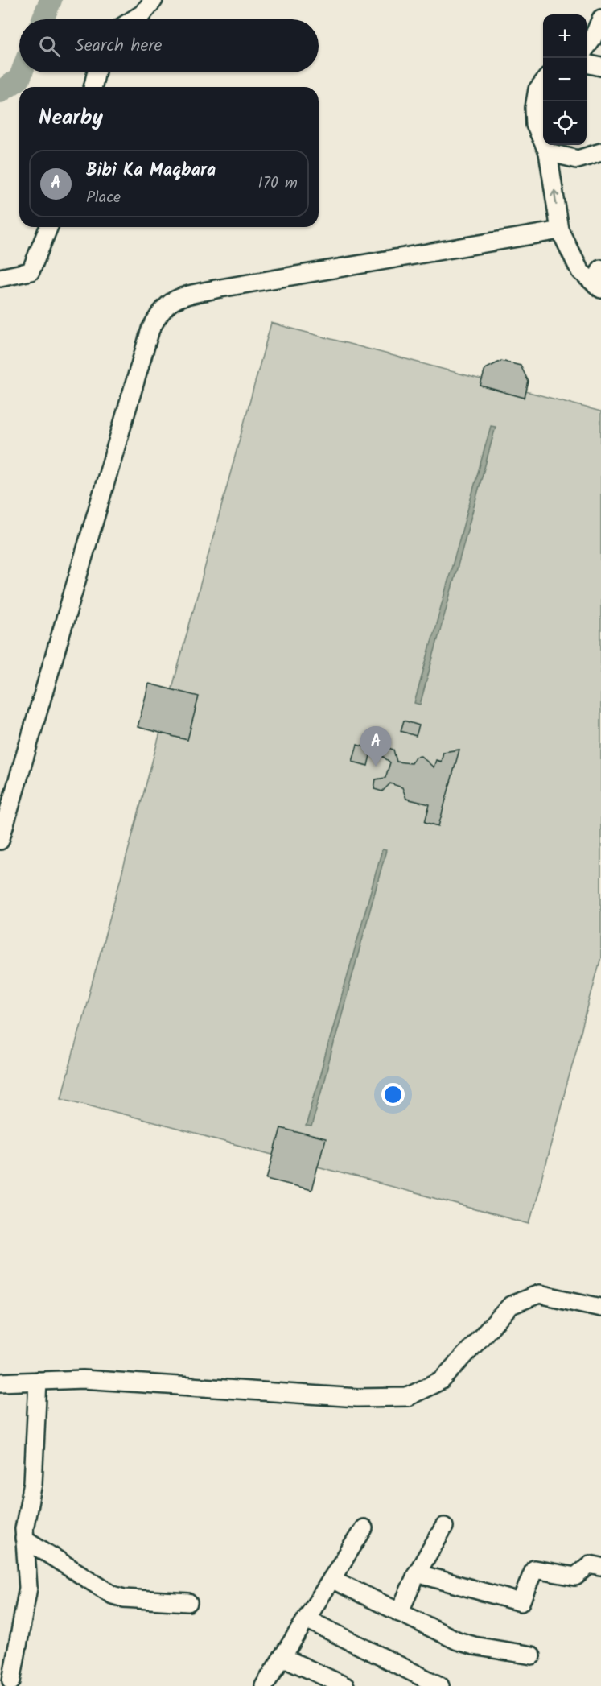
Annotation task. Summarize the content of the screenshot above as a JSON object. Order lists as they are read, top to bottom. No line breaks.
{"page":{"map_buttons":["+","−"],"search":"Search here","heading":"Nearby","list":[{"mark":"A","name":"Bibi Ka Maqbara","note":"Place","value":"170 m"}],"pins":"A"}}
